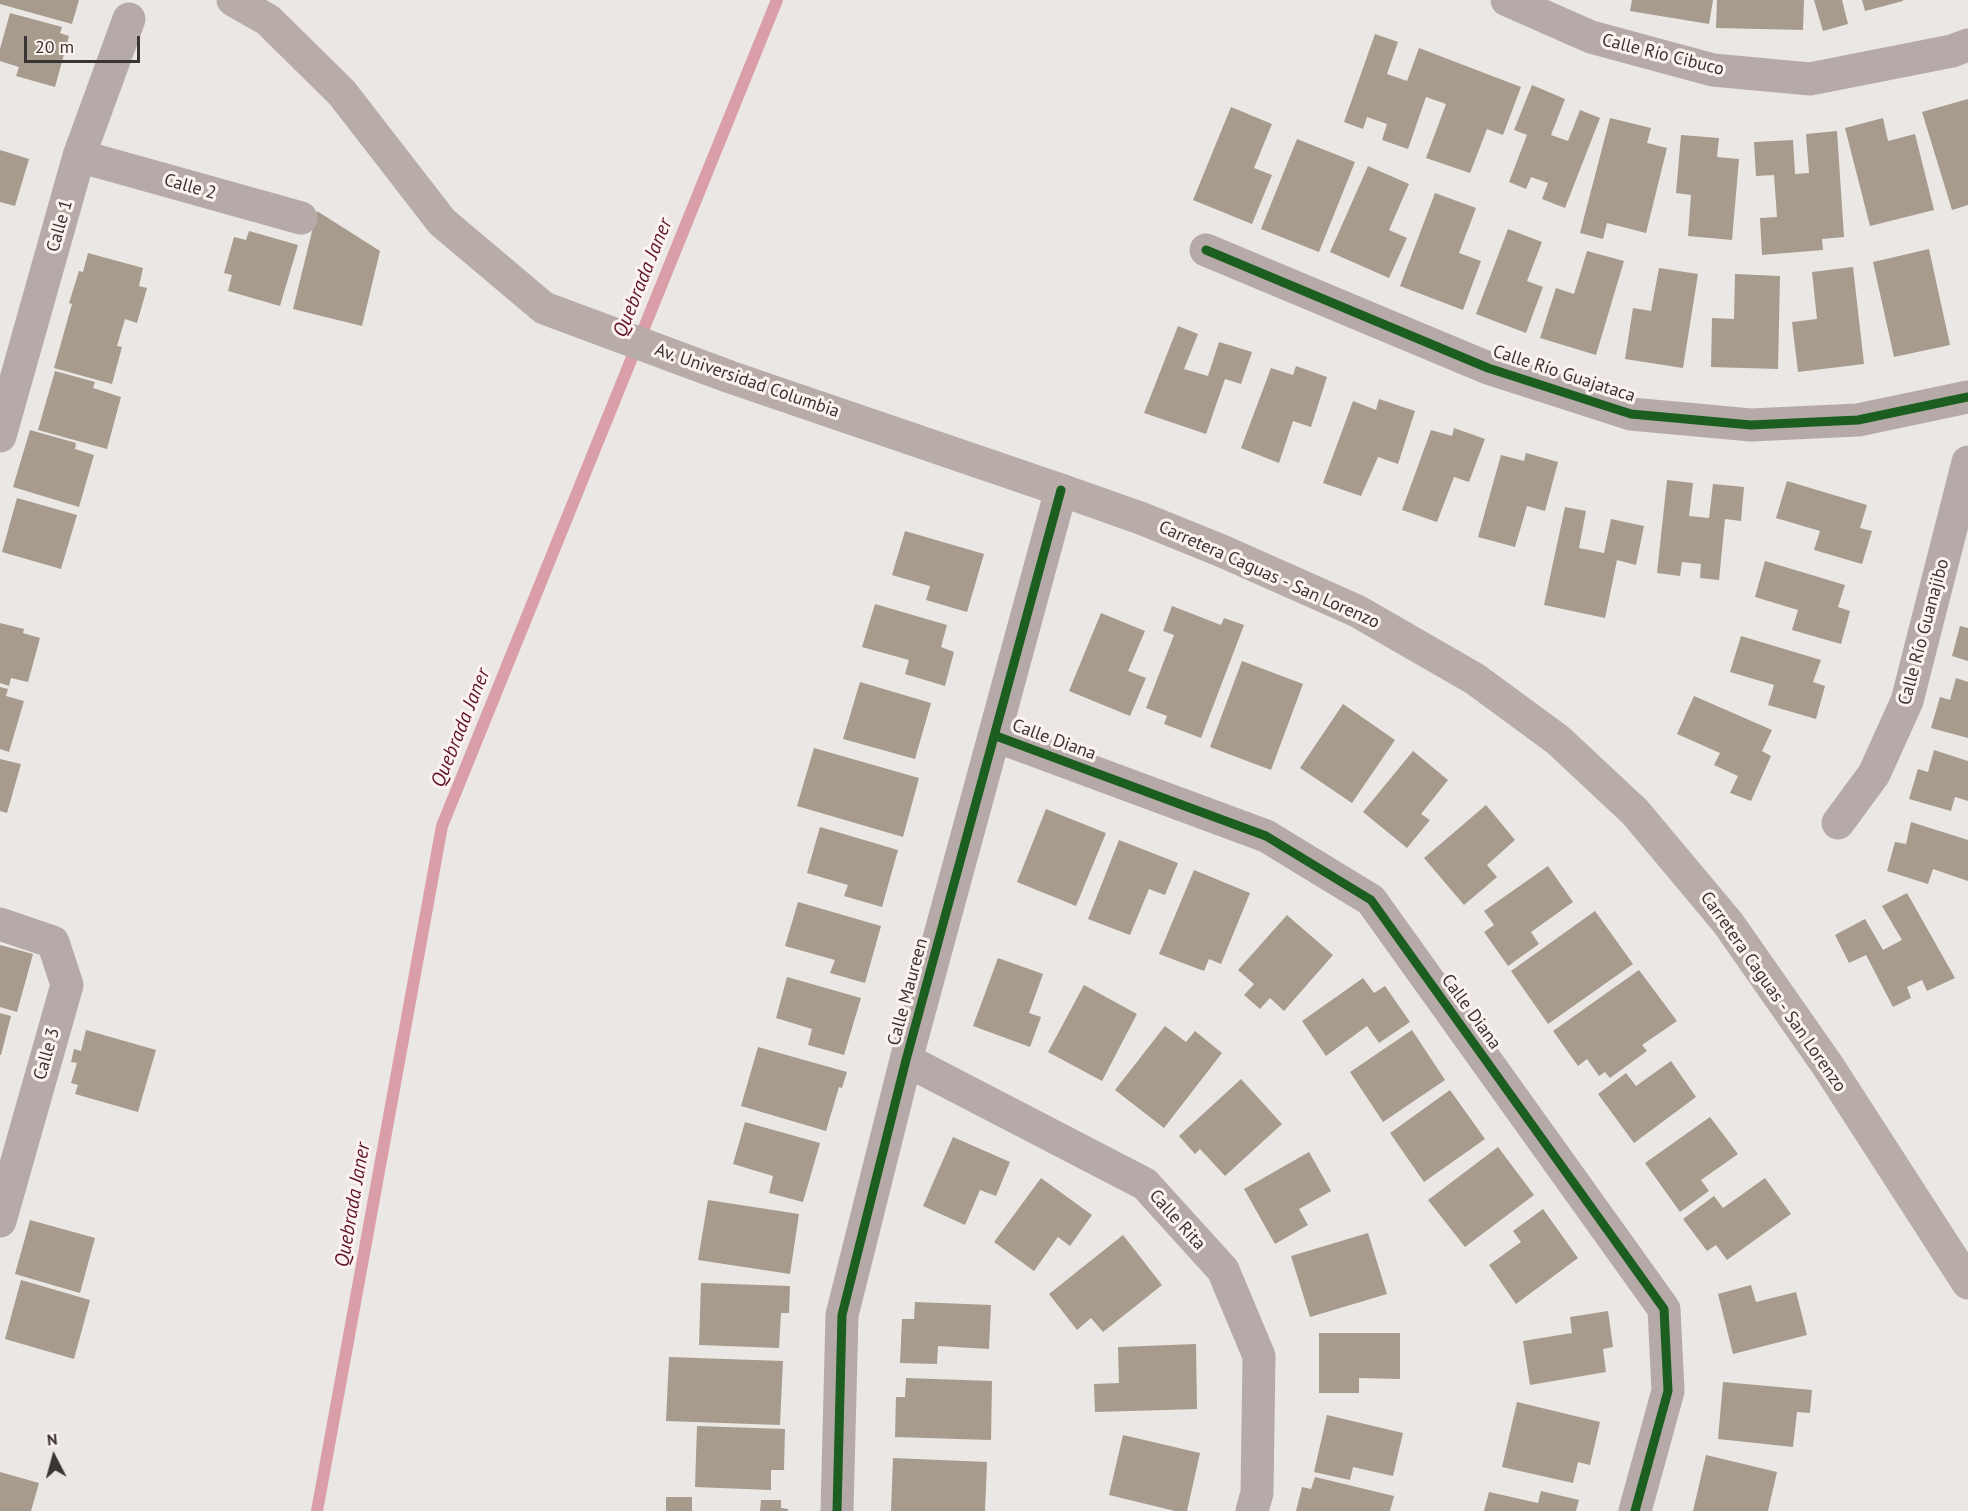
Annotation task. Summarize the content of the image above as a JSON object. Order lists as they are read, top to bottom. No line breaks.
{"streets":{"main road":["Av. Universidad Columbia","Carretera Caguas - San Lorenzo"],"street":["Calle Río Cibuco","Calle 2","Calle 1","Calle Río Guajataca","Calle Río Guanajibo","Calle Diana","Calle Maureen","Calle 3","Calle Rita"]},"crossings":[["Calle 2","Calle 1"],["Av. Universidad Columbia","Carretera Caguas - San Lorenzo"],["Av. Universidad Columbia","Calle Maureen"],["Carretera Caguas - San Lorenzo","Calle Maureen"],["Calle Diana","Calle Maureen"],["Calle Maureen","Calle Rita"]],"water":["Quebrada Janer"],"scale_bar":"20 m","north":"top"}
